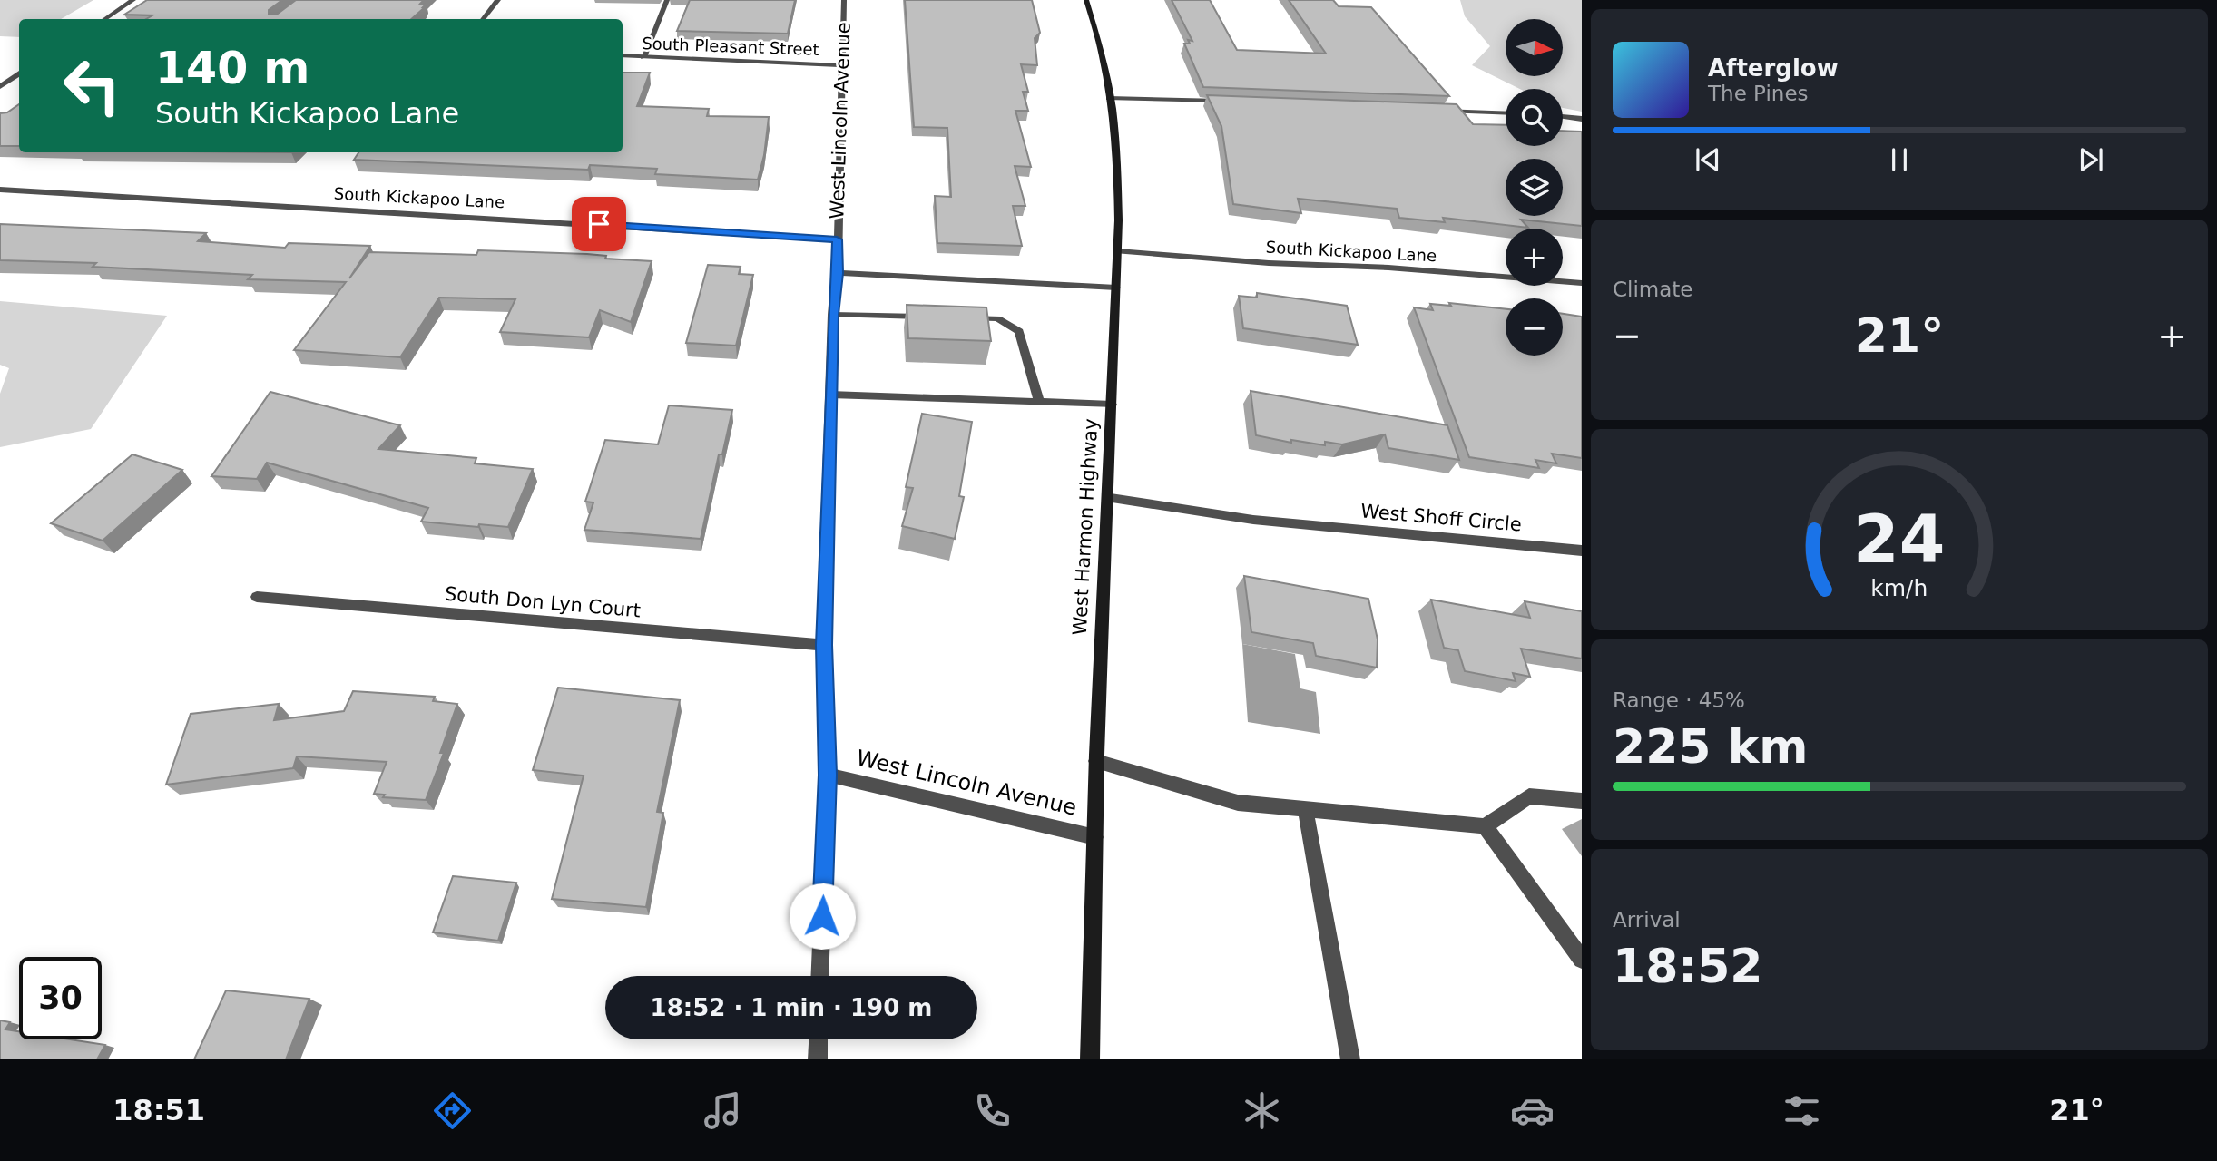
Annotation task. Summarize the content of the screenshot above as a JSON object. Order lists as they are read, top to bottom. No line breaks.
{"streets":{"main road":["West Harmon Highway"],"street":["South Pleasant Street","West Lincoln Avenue","South Kickapoo Lane","West Shoff Circle","South Don Lyn Court"]},"crossings":[["South Pleasant Street","West Lincoln Avenue"],["West Lincoln Avenue","South Kickapoo Lane"],["West Lincoln Avenue","West Harmon Highway"],["West Lincoln Avenue","South Don Lyn Court"],["South Kickapoo Lane","West Harmon Highway"],["West Shoff Circle","West Harmon Highway"]],"north":"right","page":{"map_buttons":["+","−"],"turn":["140 m","South Kickapoo Lane"],"song":["Afterglow","The Pines"],"tile":["Climate",["Range · 45%","225 km"],["Arrival","18:52"]],"heat":["−","21°","+"],"limit":"30","trip":"18:52 · 1 min · 190 m","tabs":["18:51","21°"],"gauge":["24","km/h"]}}
